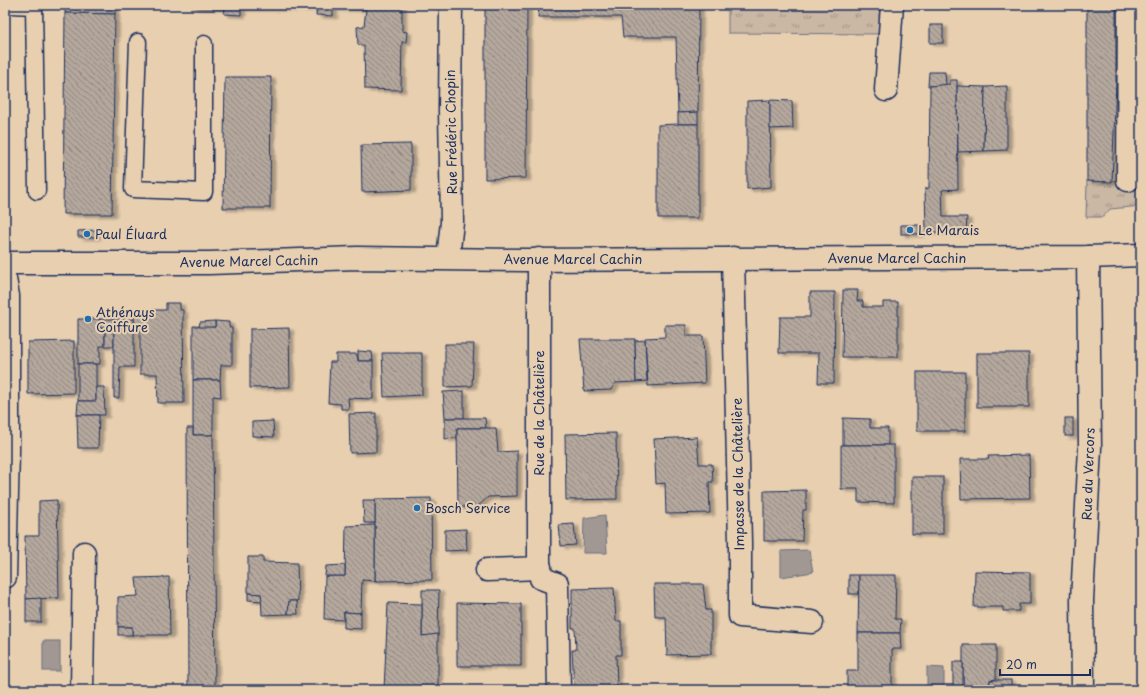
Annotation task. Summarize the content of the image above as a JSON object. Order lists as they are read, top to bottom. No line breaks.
{"streets":{"street":["Rue Frédéric Chopin","Avenue Marcel Cachin","Rue de la Châtelière","Impasse de la Châtelière","Rue du Vercors"]},"crossings":[["Rue Frédéric Chopin","Avenue Marcel Cachin"],["Avenue Marcel Cachin","Rue de la Châtelière"],["Avenue Marcel Cachin","Impasse de la Châtelière"],["Avenue Marcel Cachin","Rue du Vercors"]],"places":["Le Marais","Paul Éluard","Athénays Coiffure","Bosch Service"],"scale_bar":"20 m"}
